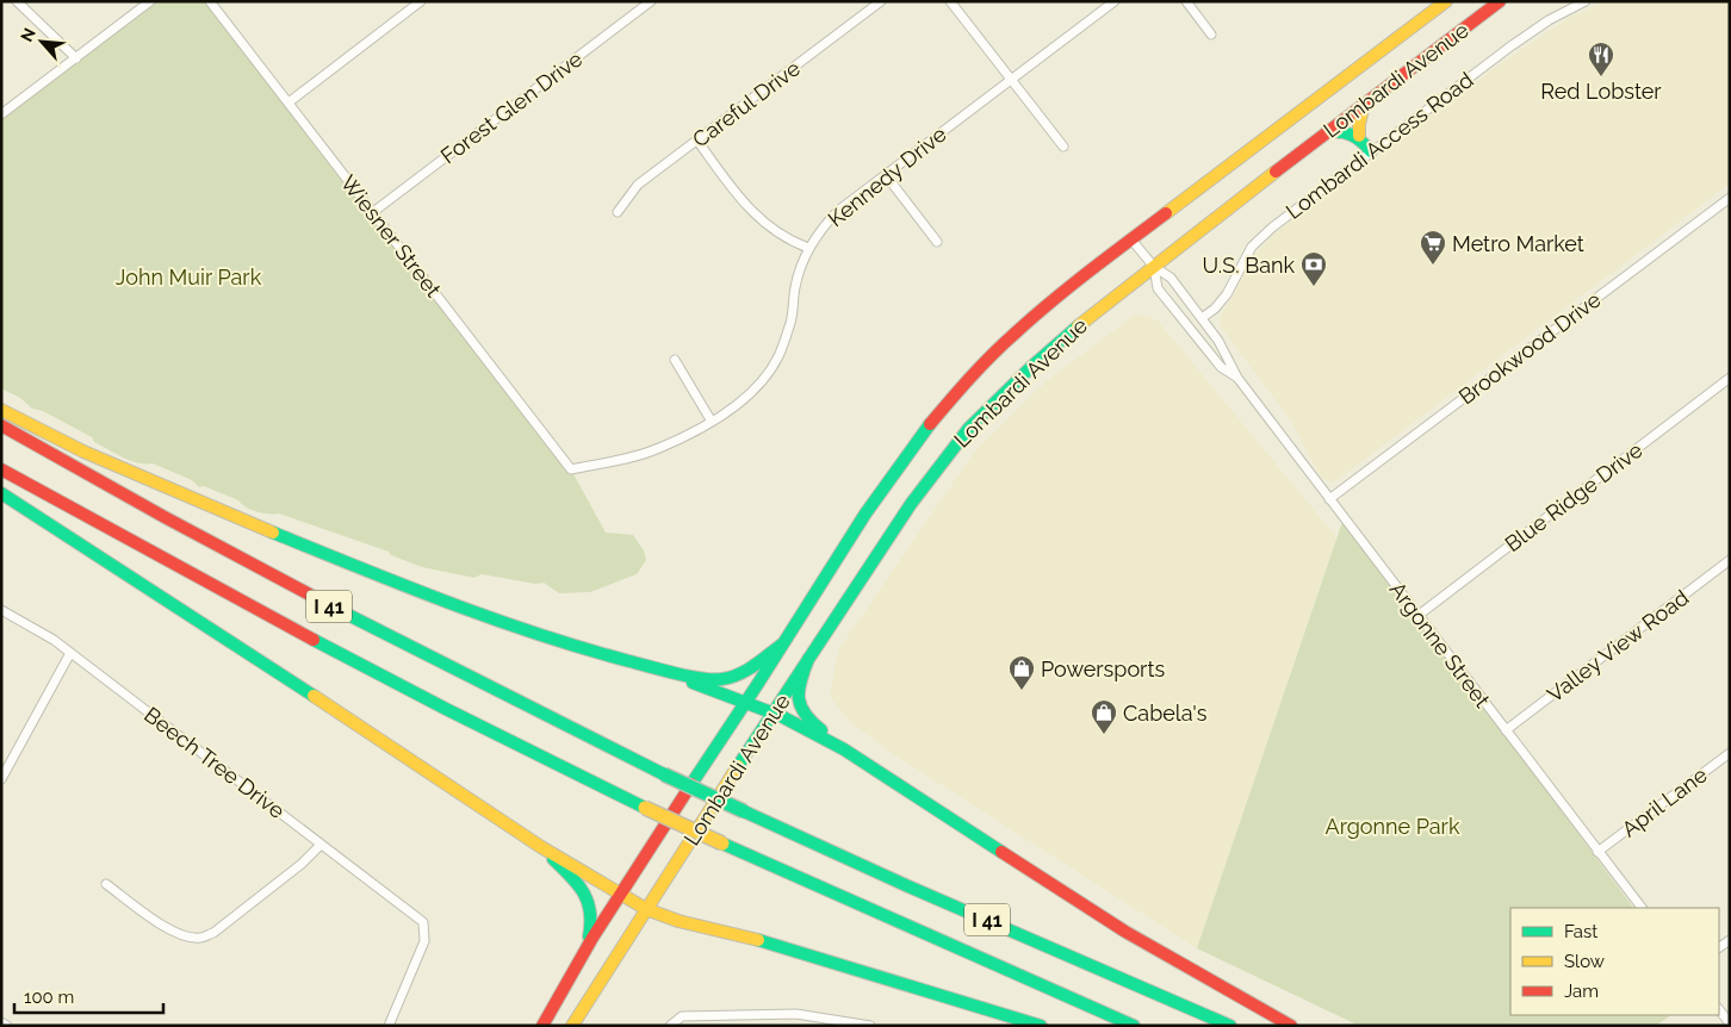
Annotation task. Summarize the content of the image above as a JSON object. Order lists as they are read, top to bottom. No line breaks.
{"streets":{"main road":["Lombardi Avenue","I 41"],"street":["Careful Drive","Forest Glen Drive","Lombardi Access Road","Kennedy Drive","Wiesner Street","Brookwood Drive","Blue Ridge Drive","Argonne Street","Valley View Road","Beech Tree Drive","April Lane"]},"crossings":[["Lombardi Avenue","Argonne Street"],["Forest Glen Drive","Wiesner Street"],["Lombardi Access Road","Argonne Street"],["Kennedy Drive","Wiesner Street"],["Brookwood Drive","Argonne Street"],["Blue Ridge Drive","Argonne Street"],["Argonne Street","Valley View Road"],["Argonne Street","April Lane"]],"parks":["John Muir Park","Argonne Park"],"places":{"restaurant":["Red Lobster"],"supermarket":["Metro Market"],"bank":["U.S. Bank"],"shop":["Powersports","Cabela's"]},"legend":["Fast","Slow","Jam"],"scale_bar":"100 m","north":"top left"}
